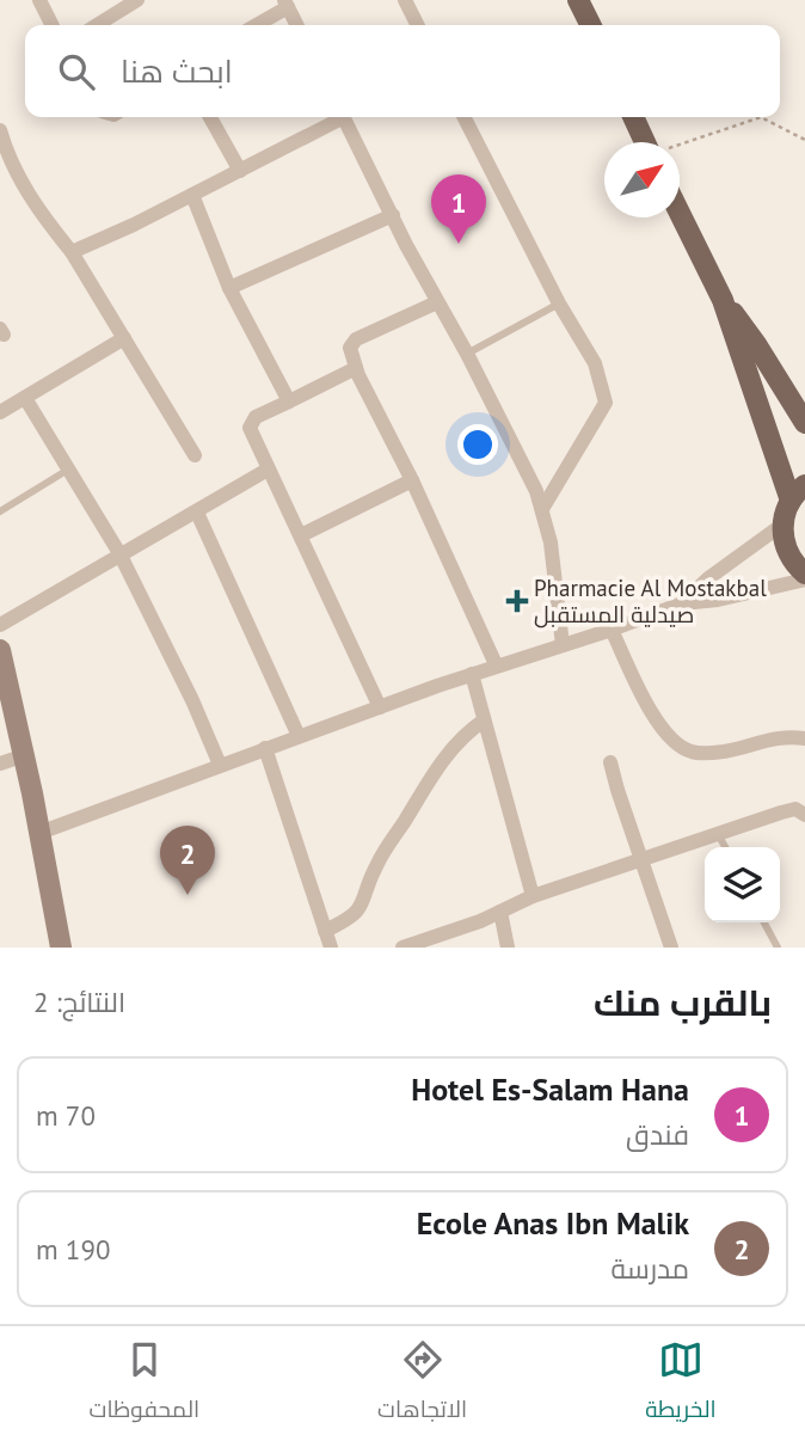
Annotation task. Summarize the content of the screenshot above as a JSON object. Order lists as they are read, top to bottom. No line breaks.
{"places":{"health":["Pharmacie Al Mostakbal صيدلية المستقبل"]},"north":"top right","page":{"search":"ابحث هنا","pins":["1","2"],"heading":["بالقرب منك","النتائج: 2"],"list":[{"mark":"1","name":"Hotel Es-Salam Hana","note":"فندق","value":"70 m"},{"mark":"2","name":"Ecole Anas Ibn Malik","note":"مدرسة","value":"190 m"}],"nav":["الخريطة","الاتجاهات","المحفوظات"]}}
